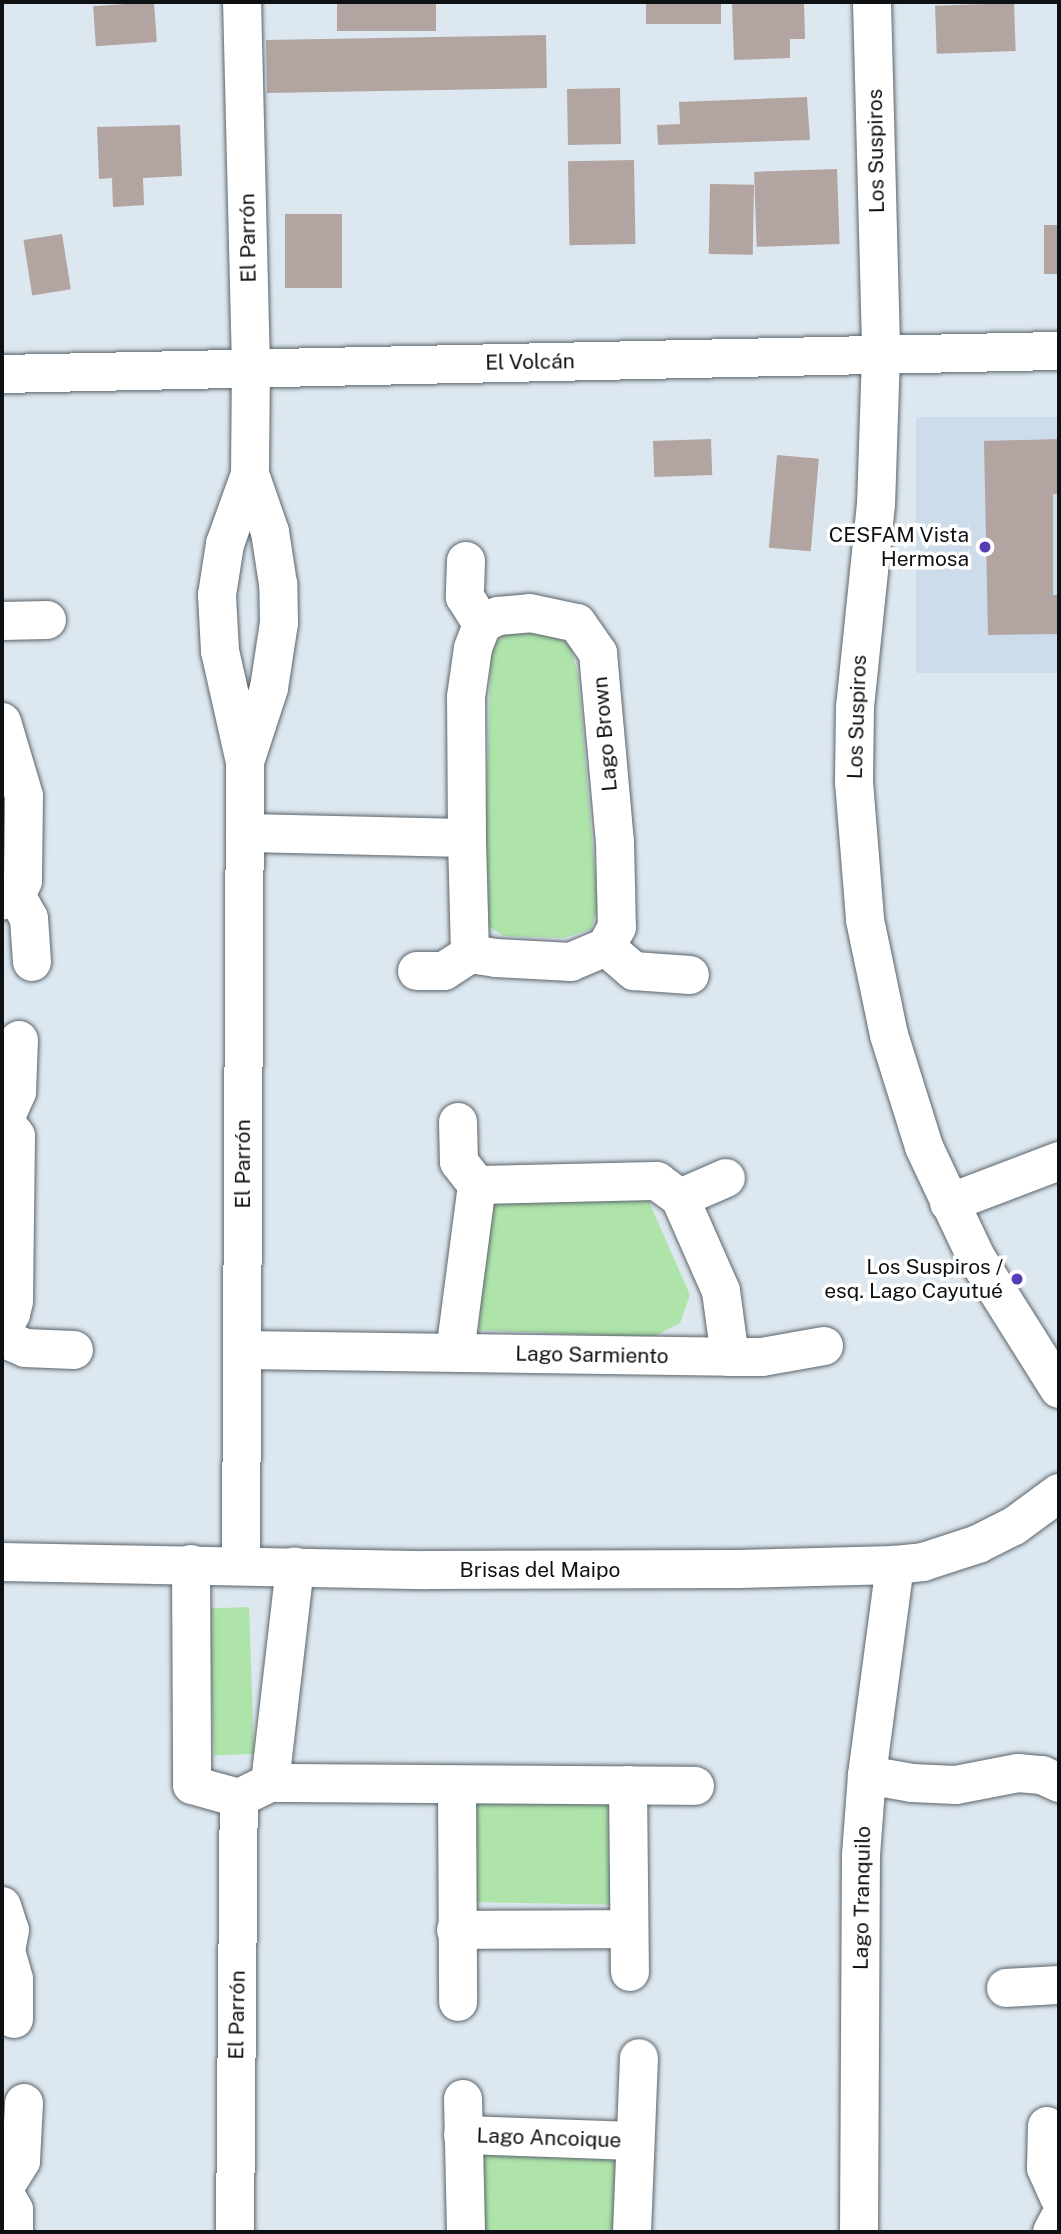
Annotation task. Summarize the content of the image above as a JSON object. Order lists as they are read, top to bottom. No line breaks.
{"streets":{"street":["Los Suspiros","El Parrón","El Volcán","Lago Brown","Lago Sarmiento","Brisas del Maipo","Lago Tranquilo","Lago Ancoique"]},"crossings":[["Los Suspiros","El Volcán"],["El Parrón","El Volcán"],["El Parrón","Lago Sarmiento"],["El Parrón","Brisas del Maipo"],["Brisas del Maipo","Lago Tranquilo"]],"places":["CESFAM Vista Hermosa","Los Suspiros / esq. Lago Cayutué"]}
